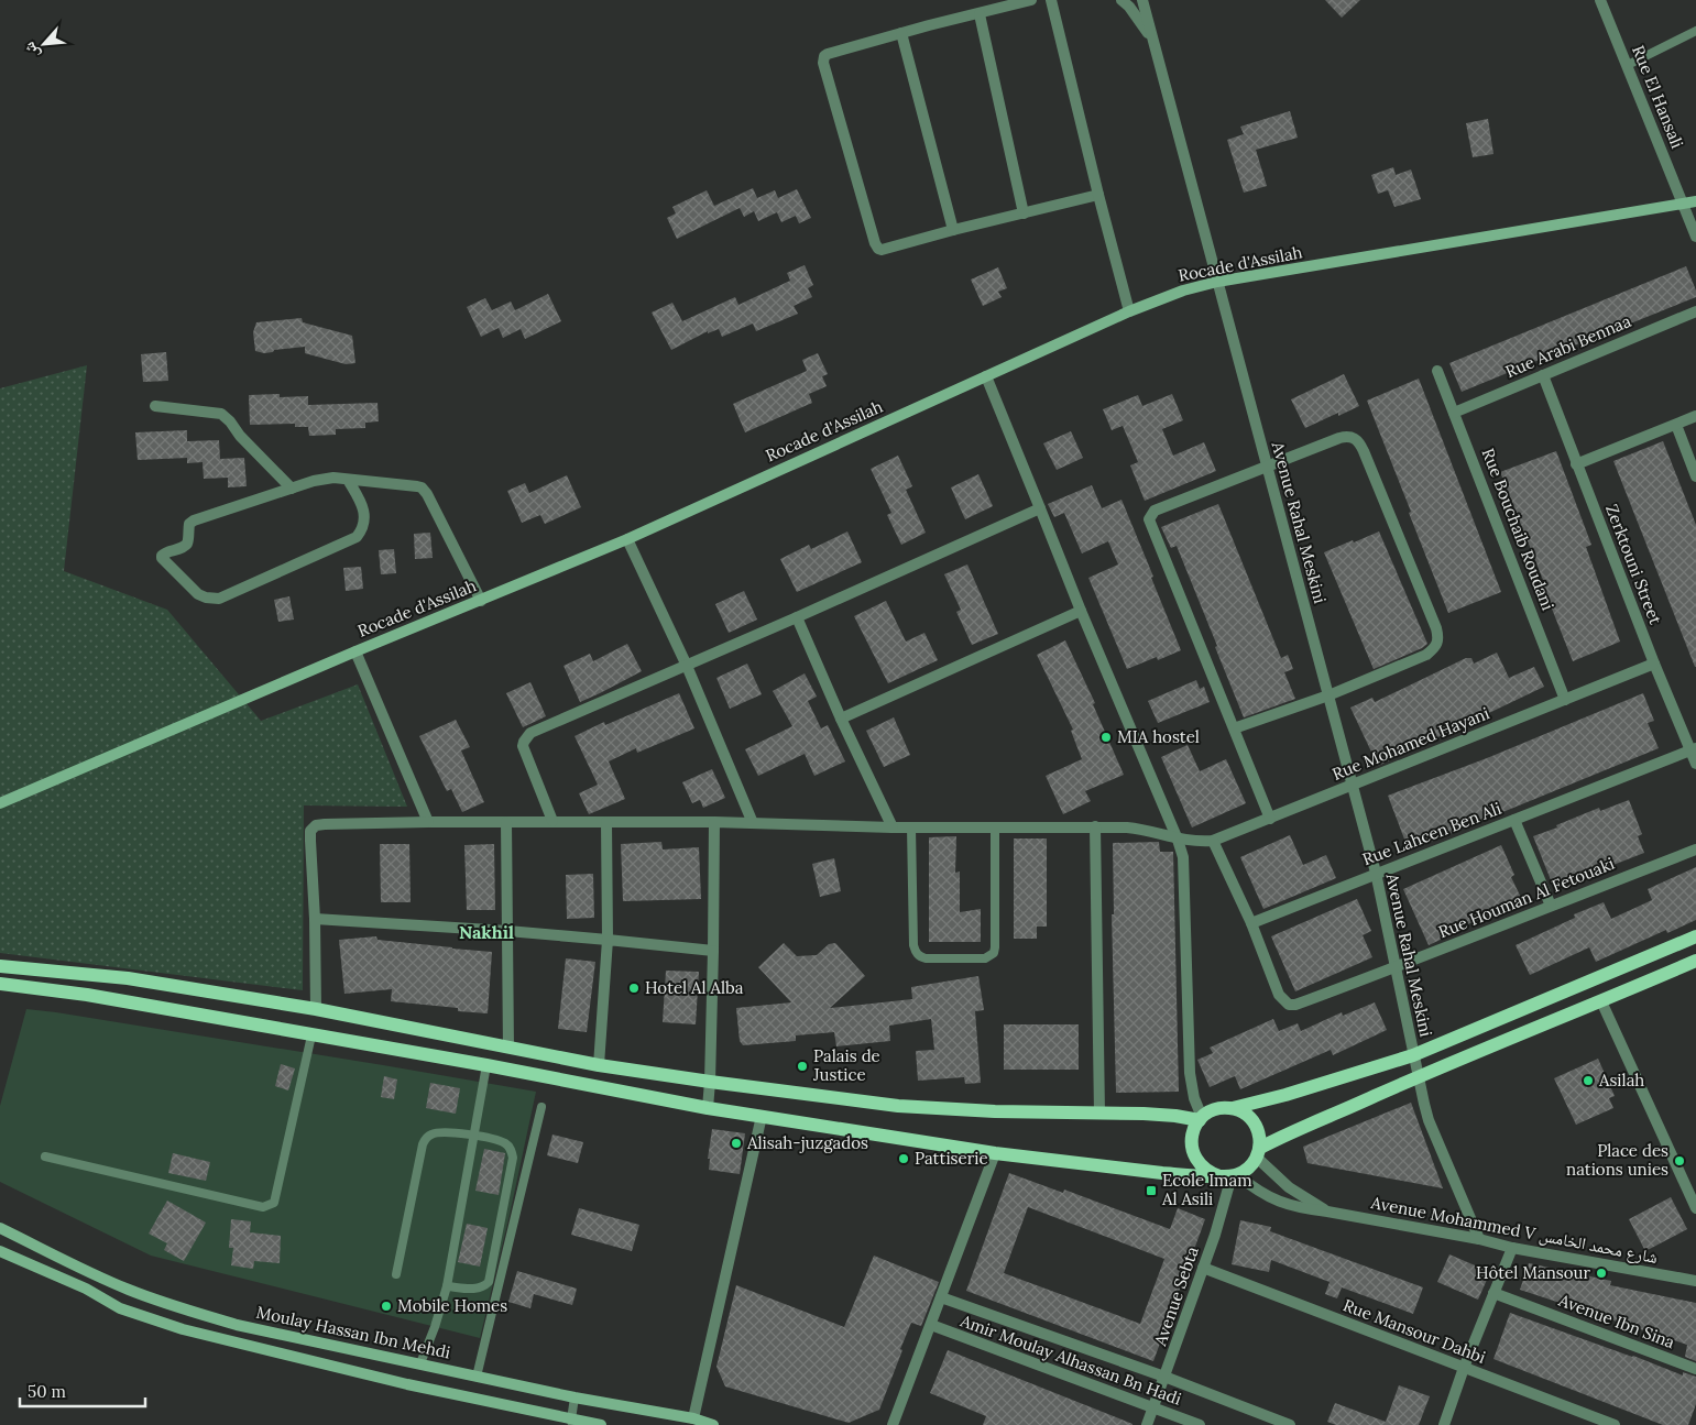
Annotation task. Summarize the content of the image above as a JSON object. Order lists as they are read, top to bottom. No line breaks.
{"streets":{"street":["Rue El Hansali","Rocade d'Assilah","Rue Arabi Bennaa","Avenue Rahal Meskini","Rue Bouchaib Roudani","Zerktouni Street","Rue Mohamed Hayani","Rue Lahcen Ben Ali","Rue Houman Al Fetouaki","Avenue Mohammed V شارع محمد الخامس","Avenue Sebta","Avenue Ibn Sina","Rue Mansour Dahbi","Moulay Hassan Ibn Mehdi","Amir Moulay Alhassan Bn Hadi"]},"crossings":[["Rue El Hansali","Rocade d'Assilah"],["Rocade d'Assilah","Avenue Rahal Meskini"],["Rue Arabi Bennaa","Rue Bouchaib Roudani"],["Rue Arabi Bennaa","Zerktouni Street"],["Avenue Rahal Meskini","Rue Mohamed Hayani"],["Avenue Rahal Meskini","Rue Lahcen Ben Ali"],["Avenue Rahal Meskini","Rue Houman Al Fetouaki"],["Avenue Rahal Meskini","Avenue Mohammed V شارع محمد الخامس"],["Rue Bouchaib Roudani","Rue Mohamed Hayani"],["Zerktouni Street","Rue Mohamed Hayani"],["Zerktouni Street","Rue Lahcen Ben Ali"],["Rue Lahcen Ben Ali","Rue Houman Al Fetouaki"],["Avenue Mohammed V شارع محمد الخامس","Avenue Sebta"],["Avenue Sebta","Rue Mansour Dahbi"],["Avenue Sebta","Amir Moulay Alhassan Bn Hadi"]],"districts":["Nakhil"],"places":{"other":["MIA hostel","Hotel Al Alba","Palais de Justice","Asilah","Alisah-juzgados","Pattiserie","Place des nations unies","Hôtel Mansour","Mobile Homes"],"transit":["Ecole Imam Al Asili"]},"scale_bar":"50 m","north":"bottom left"}
